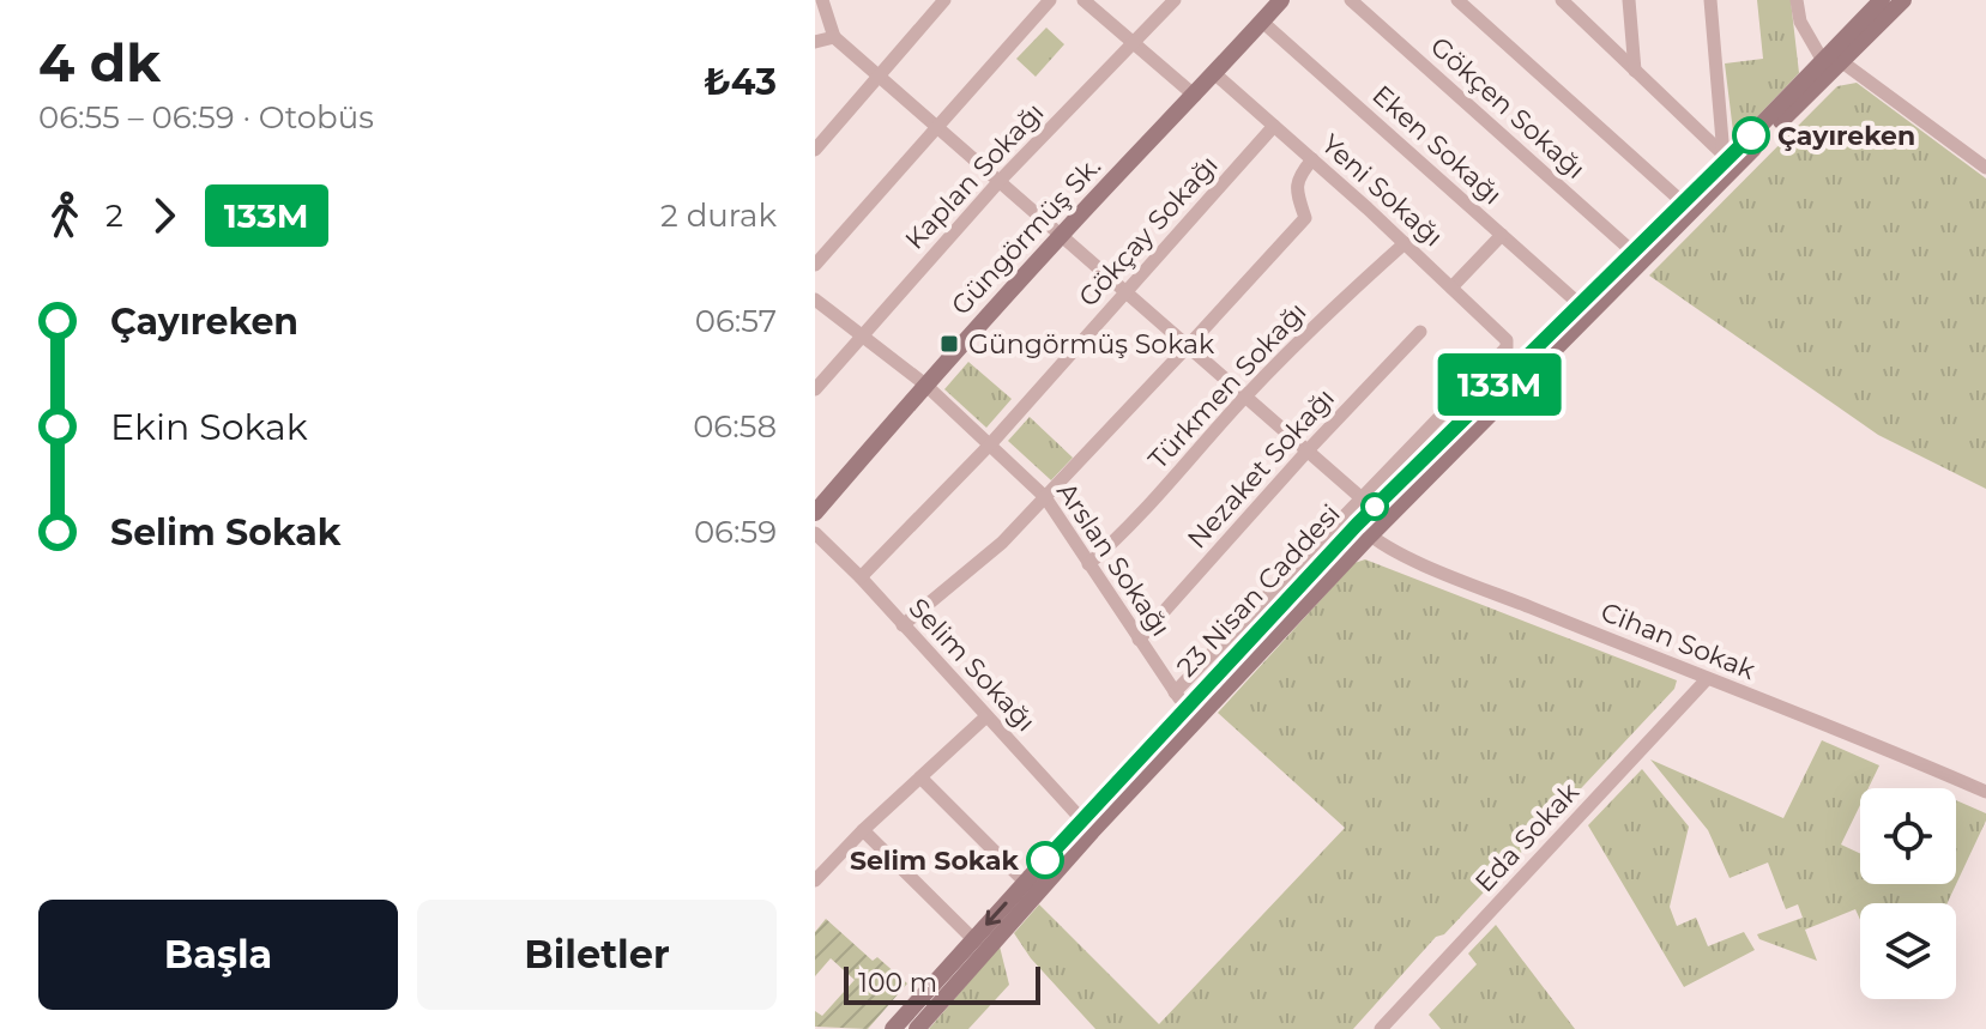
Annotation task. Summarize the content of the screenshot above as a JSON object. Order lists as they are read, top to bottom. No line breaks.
{"streets":{"street":["Gökçen Sokağı","Eken Sokağı","Kaplan Sokağı","Yeni Sokağı","Gökçay Sokağı","Güngörmüş Sk.","Türkmen Sokağı","Nezaket Sokağı","Arslan Sokağı","23 Nisan Caddesi","Cihan Sokak","Selim Sokağı","Eda Sokak"]},"crossings":[["Gökçen Sokağı","23 Nisan Caddesi"],["Eken Sokağı","Güngörmüş Sk."],["Eken Sokağı","23 Nisan Caddesi"],["Kaplan Sokağı","Arslan Sokağı"],["Yeni Sokağı","Gökçay Sokağı"],["Yeni Sokağı","Güngörmüş Sk."],["Yeni Sokağı","Türkmen Sokağı"],["Gökçay Sokağı","Arslan Sokağı"],["Gökçay Sokağı","Selim Sokağı"],["Güngörmüş Sk.","Arslan Sokağı"],["Türkmen Sokağı","Arslan Sokağı"],["Nezaket Sokağı","Arslan Sokağı"],["Arslan Sokağı","23 Nisan Caddesi"],["23 Nisan Caddesi","Cihan Sokak"],["23 Nisan Caddesi","Selim Sokağı"],["Cihan Sokak","Eda Sokak"]],"places":{"other":["Çayıreken","Selim Sokak"],"transit":["Güngörmüş Sokak"]},"lines":["bus line 133M"],"scale_bar":"100 m","page":{"heading":["4 dk","06:55 – 06:59 · Otobüs","₺43"],"on_map":"133M","legs":["2","133M","2 durak"],"list":[{"name":"Çayıreken","value":"06:57"},{"name":"Ekin Sokak","value":"06:58"},{"name":"Selim Sokak","value":"06:59"}],"buttons":["Başla","Biletler"],"scale":"100 m"}}
